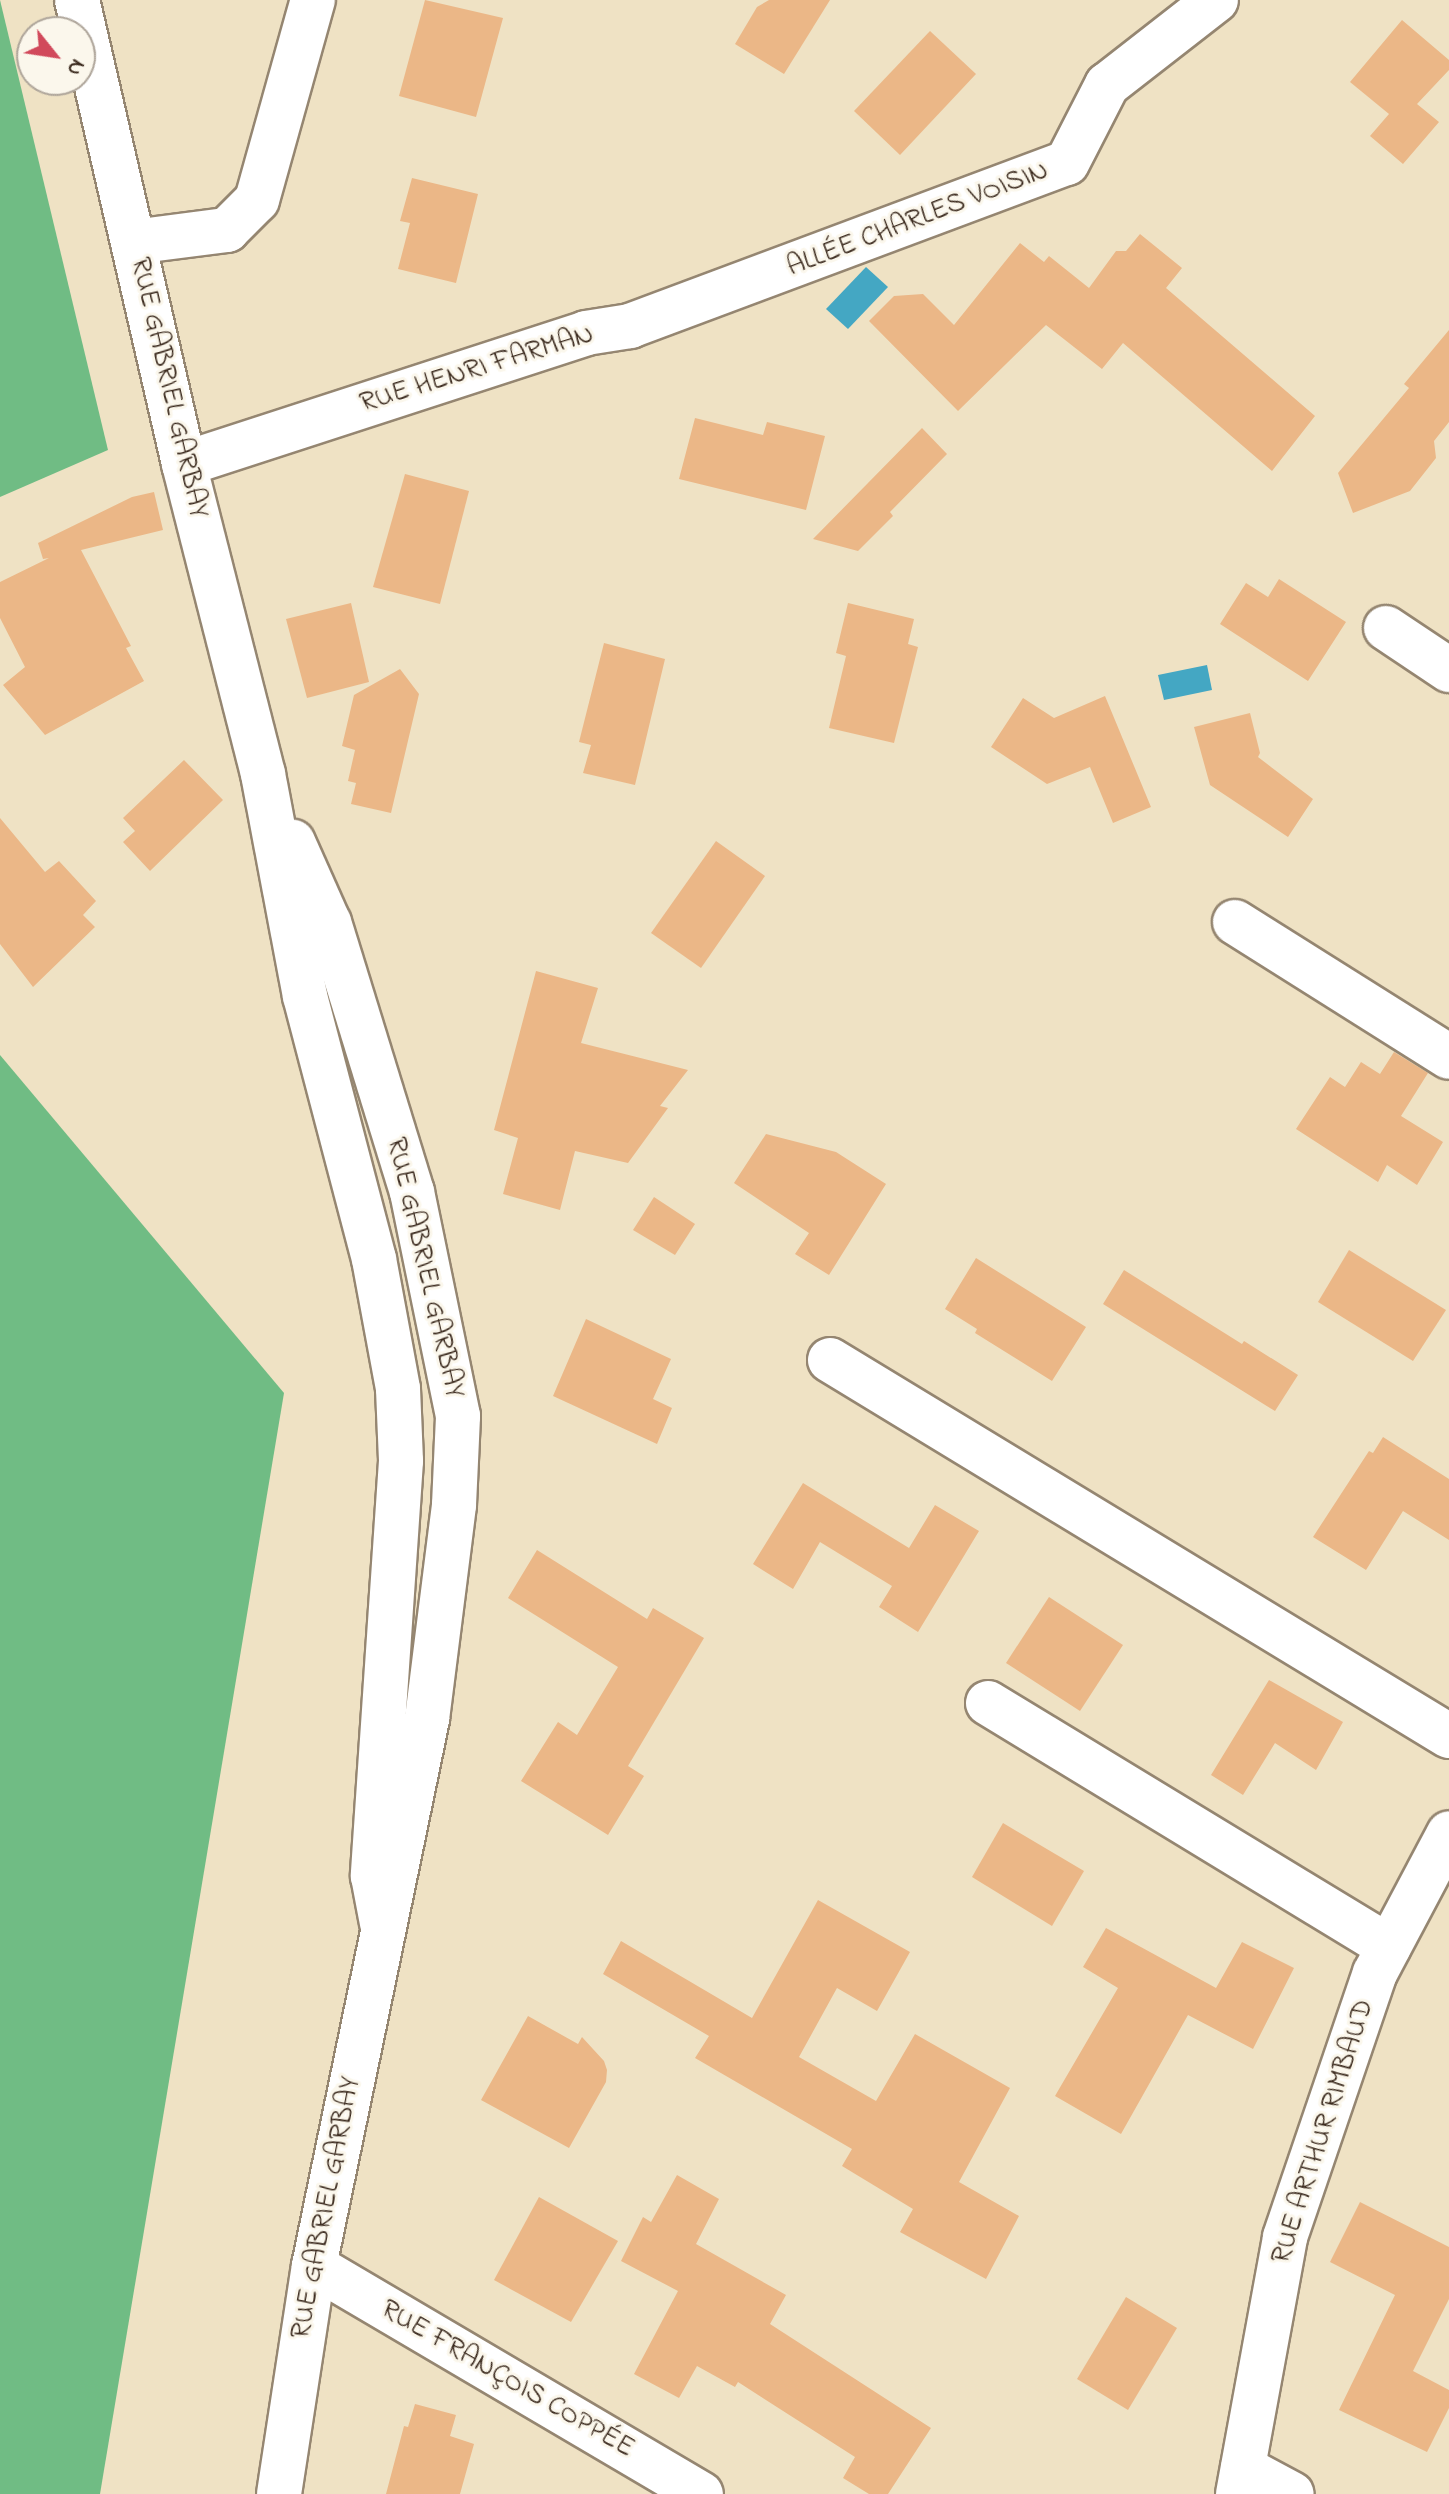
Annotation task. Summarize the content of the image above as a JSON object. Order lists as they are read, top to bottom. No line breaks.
{"streets":{"street":["ALLÉE CHARLES VOISIN","RUE HENRI FARMAN","RUE GABRIEL GARBAY","RUE ARTHUR RIMBAUD","RUE FRANÇOIS COPPÉE"]},"crossings":[["ALLÉE CHARLES VOISIN","RUE HENRI FARMAN"],["RUE HENRI FARMAN","RUE GABRIEL GARBAY"],["RUE GABRIEL GARBAY","RUE FRANÇOIS COPPÉE"]],"north":"bottom right"}
